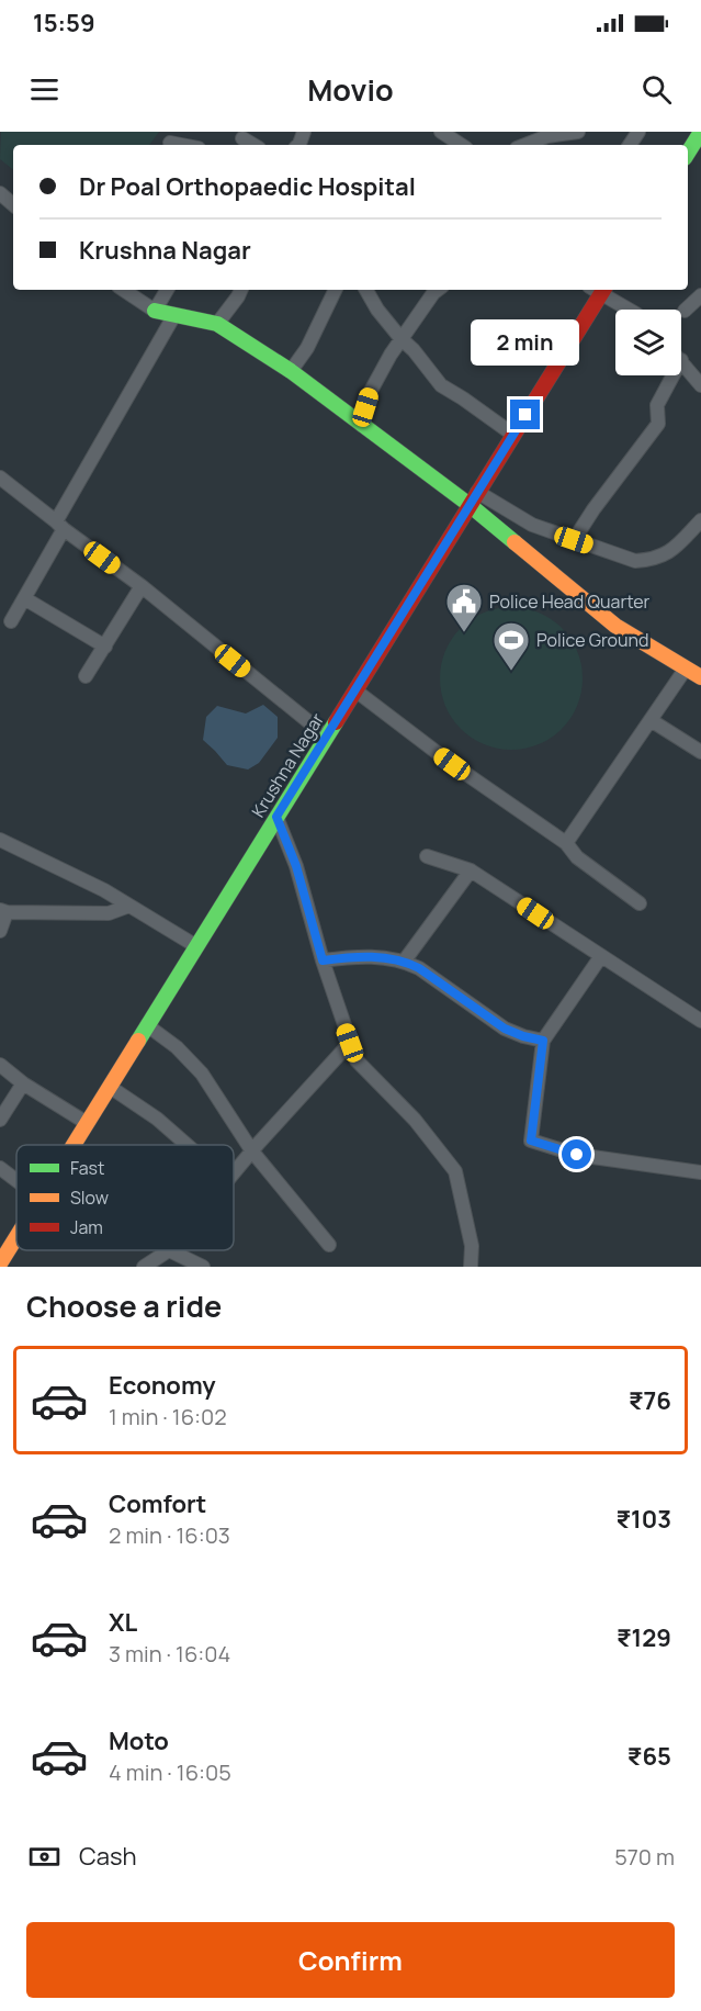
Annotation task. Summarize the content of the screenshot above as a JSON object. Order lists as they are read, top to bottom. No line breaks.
{"streets":{"main road":["Krushna Nagar"]},"places":{"public building":["Police Head Quarter"],"sports":["Police Ground"]},"legend":["Fast","Slow","Jam"],"page":{"status":"15:59","header":"Movio","banner":["Dr Poal Orthopaedic Hospital","Krushna Nagar"],"bubble":"2 min","heading":"Choose a ride","list":[{"name":"Economy","note":"1 min · 16:02","value":"₹76"},{"name":"Comfort","note":"2 min · 16:03","value":"₹103"},{"name":"XL","note":"3 min · 16:04","value":"₹129"},{"name":"Moto","note":"4 min · 16:05","value":"₹65"}],"pay":["Cash","570 m"],"buttons":"Confirm"}}
